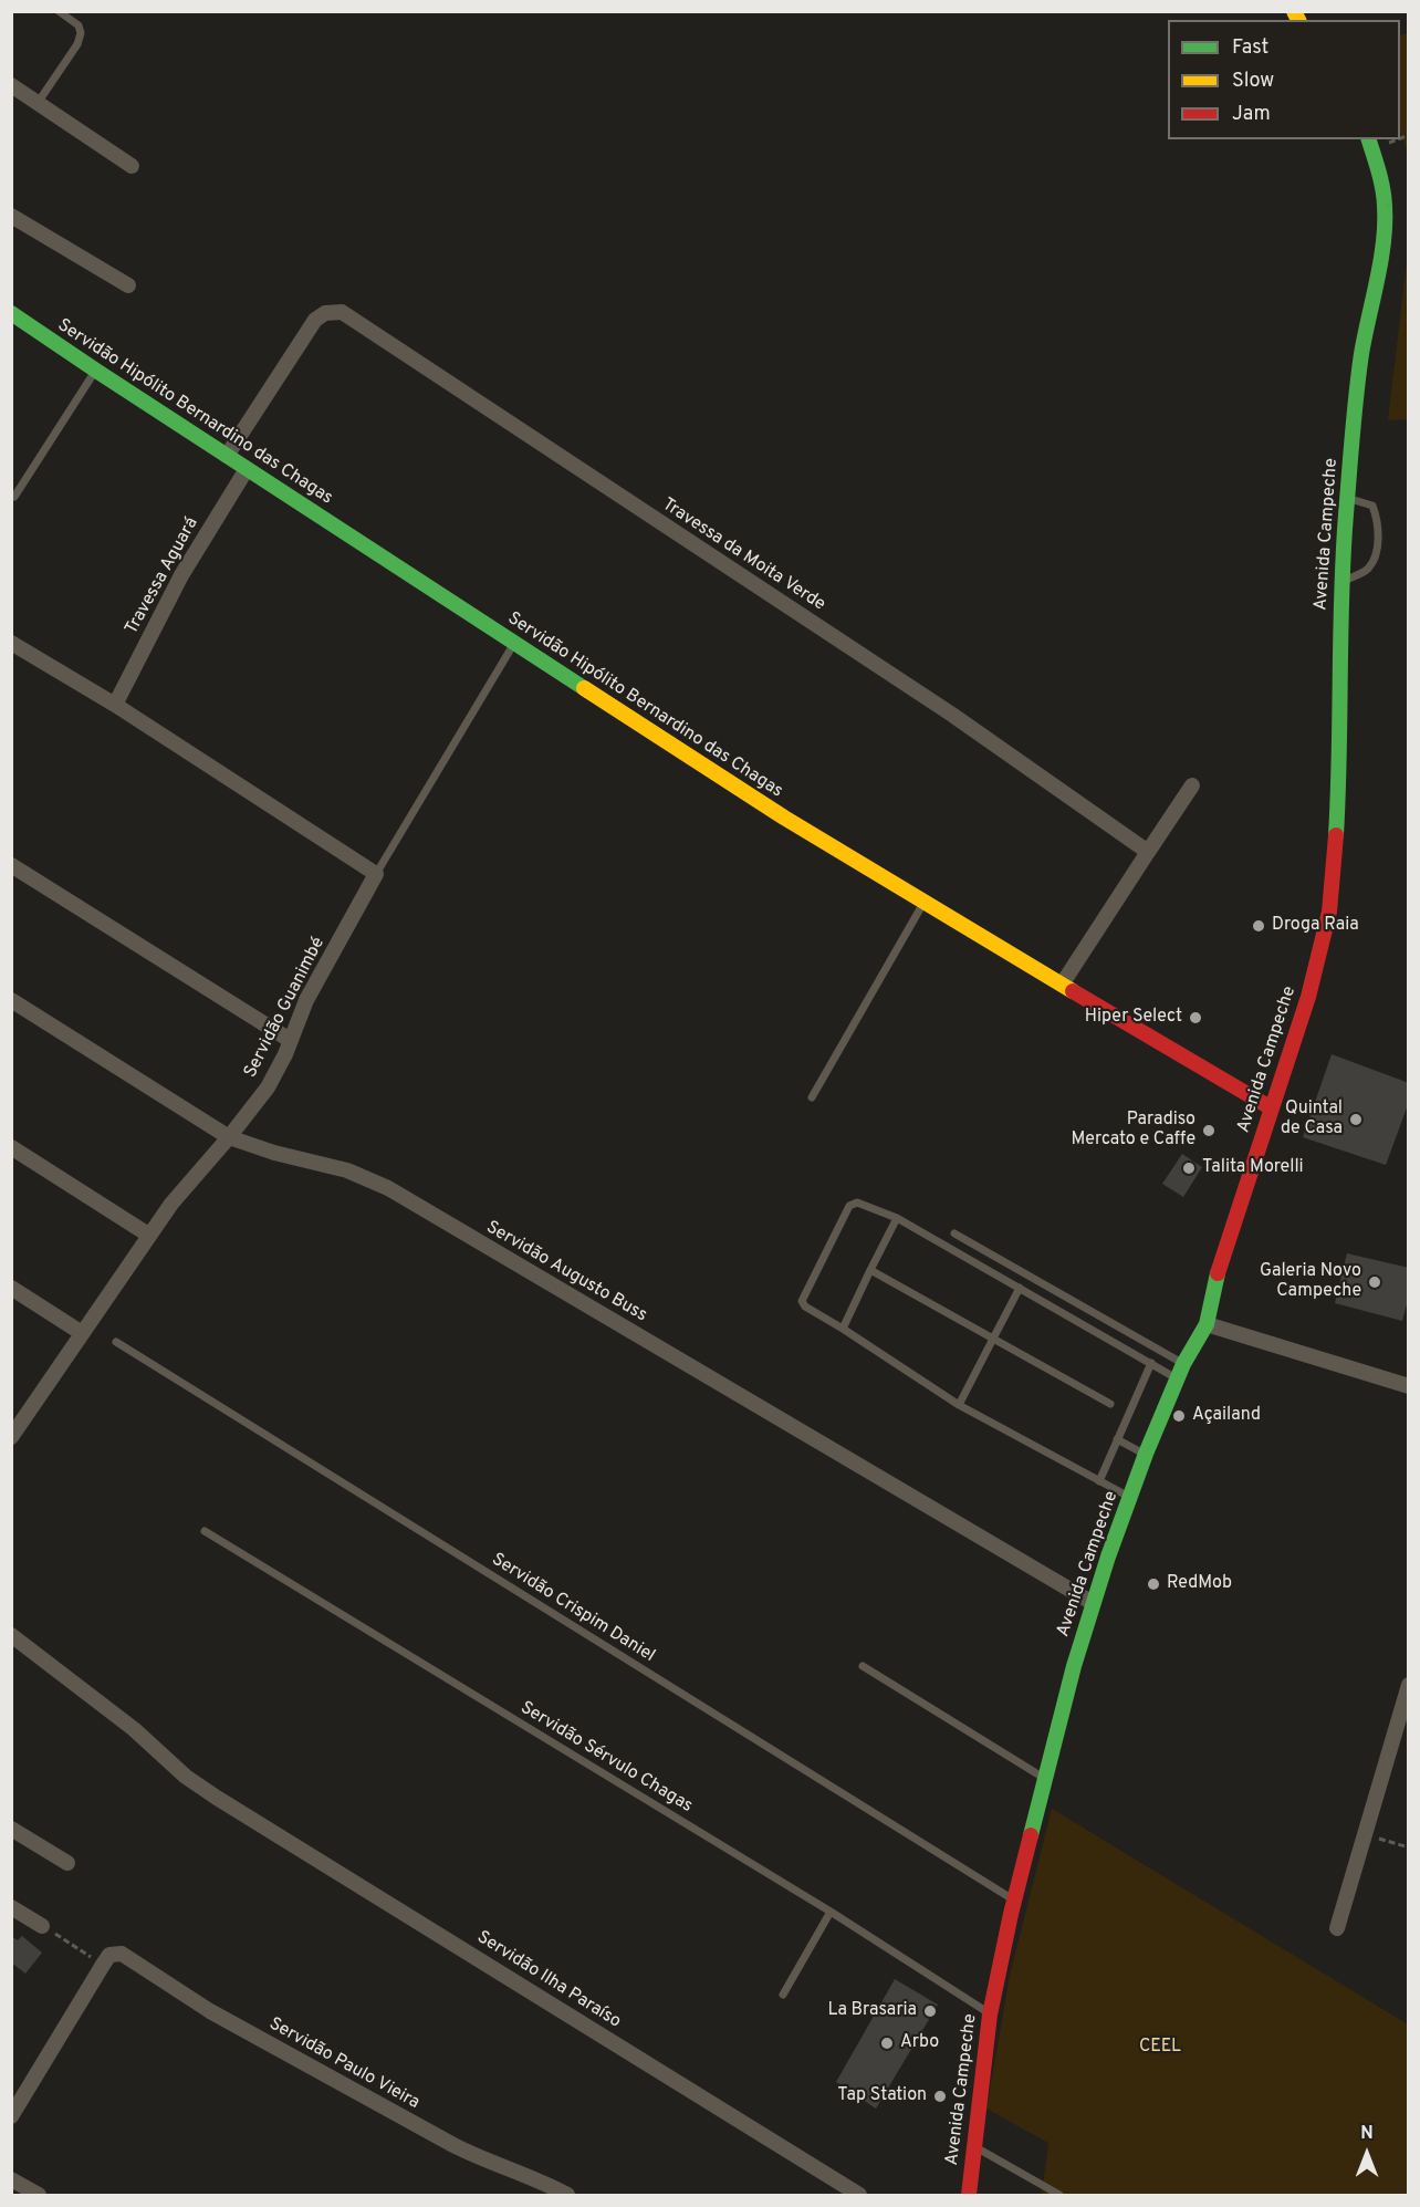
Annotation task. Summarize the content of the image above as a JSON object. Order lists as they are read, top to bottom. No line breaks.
{"streets":{"main road":["Servidão Hipólito Bernardino das Chagas","Avenida Campeche"],"street":["Travessa da Moita Verde","Travessa Aguará","Servidão Guanimbé","Servidão Augusto Buss","Servidão Ilha Paraíso","Servidão Paulo Vieira"],"lane":["Servidão Crispim Daniel","Servidão Sérvulo Chagas"]},"crossings":[["Servidão Hipólito Bernardino das Chagas","Avenida Campeche"],["Servidão Hipólito Bernardino das Chagas","Travessa da Moita Verde"],["Servidão Hipólito Bernardino das Chagas","Travessa Aguará"],["Avenida Campeche","Servidão Augusto Buss"],["Avenida Campeche","Servidão Crispim Daniel"],["Avenida Campeche","Servidão Sérvulo Chagas"],["Servidão Guanimbé","Servidão Augusto Buss"]],"parks":["CEEL"],"places":["Droga Raia","Hiper Select","Quintal de Casa","Paradiso Mercato e Caffe","Talita Morelli","Galeria Novo Campeche","Açailand","RedMob","La Brasaria","Arbo","Tap Station"],"legend":["Fast","Slow","Jam"],"north":"top"}
